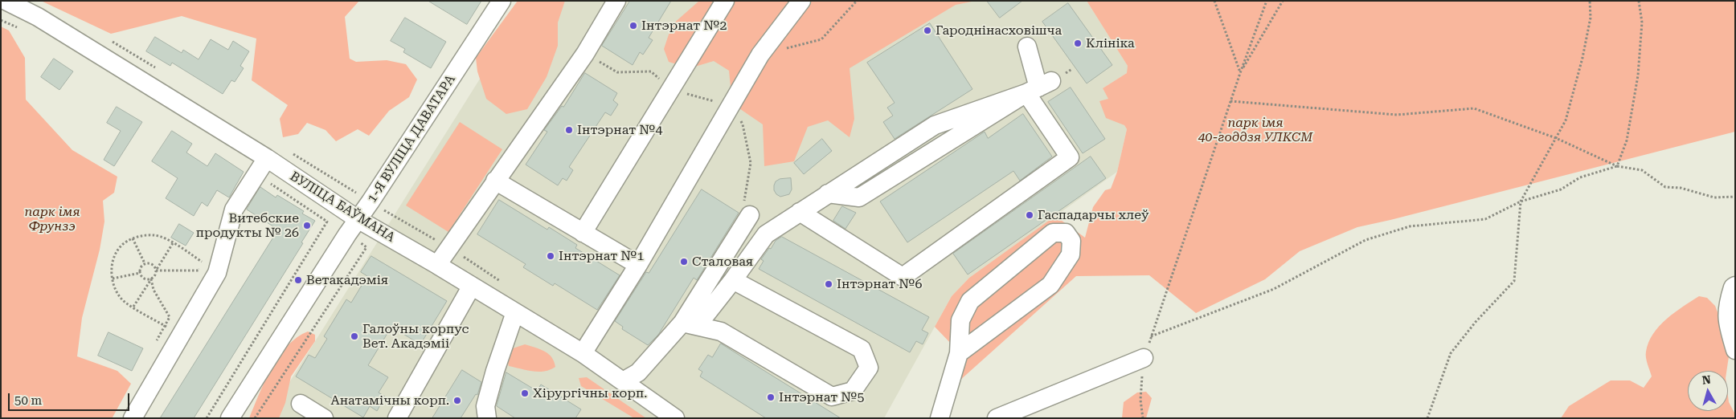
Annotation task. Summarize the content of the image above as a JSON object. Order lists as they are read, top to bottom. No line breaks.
{"streets":{"street":["1-Я ВУЛІЦА ДАВАТАРА","ВУЛІЦА БАЎМАНА"]},"crossings":[["1-Я ВУЛІЦА ДАВАТАРА","ВУЛІЦА БАЎМАНА"]],"parks":["парк імя 40-годдзя УЛКСМ","парк імя Фрунзэ"],"places":["Інтэрнат №2","Гароднінасховішча","Клініка","Інтэрнат №4","Гаспадарчы хлеў","Витебские продукты № 26","Інтэрнат №1","Сталовая","Ветакадэмія","Інтэрнат №6","Галоўны корпус Вет. Акадэміі","Хірургічны корп.","Інтэрнат №5","Анатамічны корп."],"scale_bar":"50 m","north":"top"}
